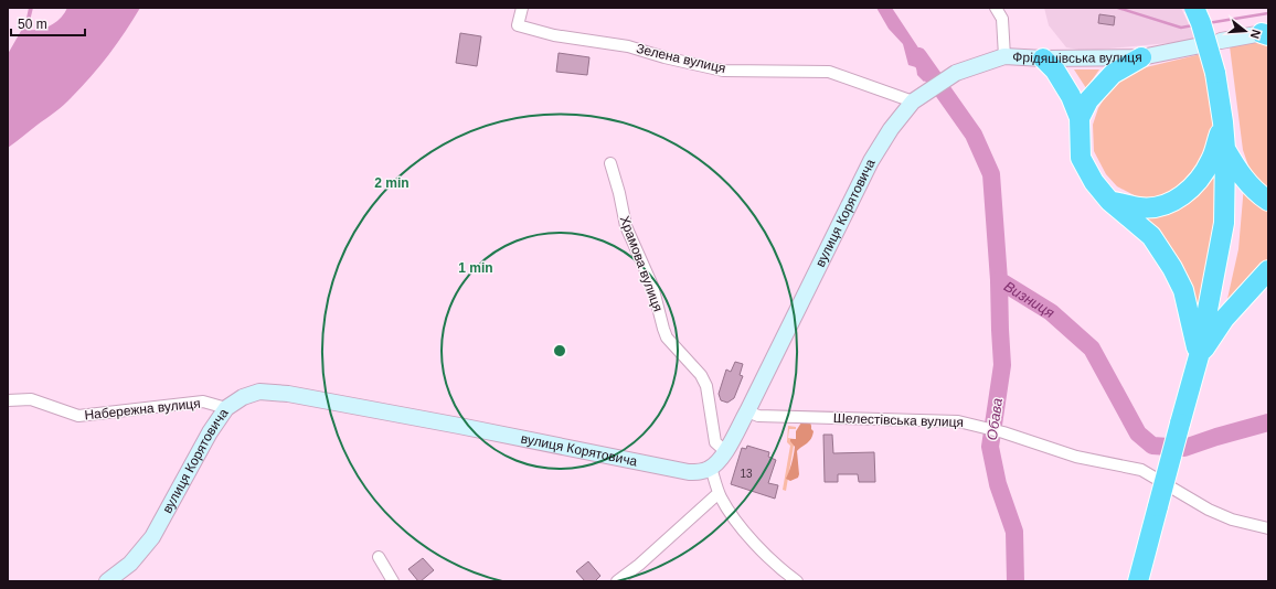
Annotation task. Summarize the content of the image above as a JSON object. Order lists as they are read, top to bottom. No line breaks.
{"streets":{"main road":["Фрідяшівська вулиця","вулиця Корятовича"],"street":["Зелена вулиця","Храмова вулиця","Набережна вулиця","Шелестівська вулиця"]},"crossings":[["Фрідяшівська вулиця","вулиця Корятовича"],["Зелена вулиця","вулиця Корятовича"],["вулиця Корятовича","Храмова вулиця"],["вулиця Корятовича","Набережна вулиця"],["вулиця Корятовича","Шелестівська вулиця"]],"water":["Визниця","Обава"],"house_numbers":["13"],"scale_bar":"50 m","north":"right","rings":["2 min","1 min"]}
